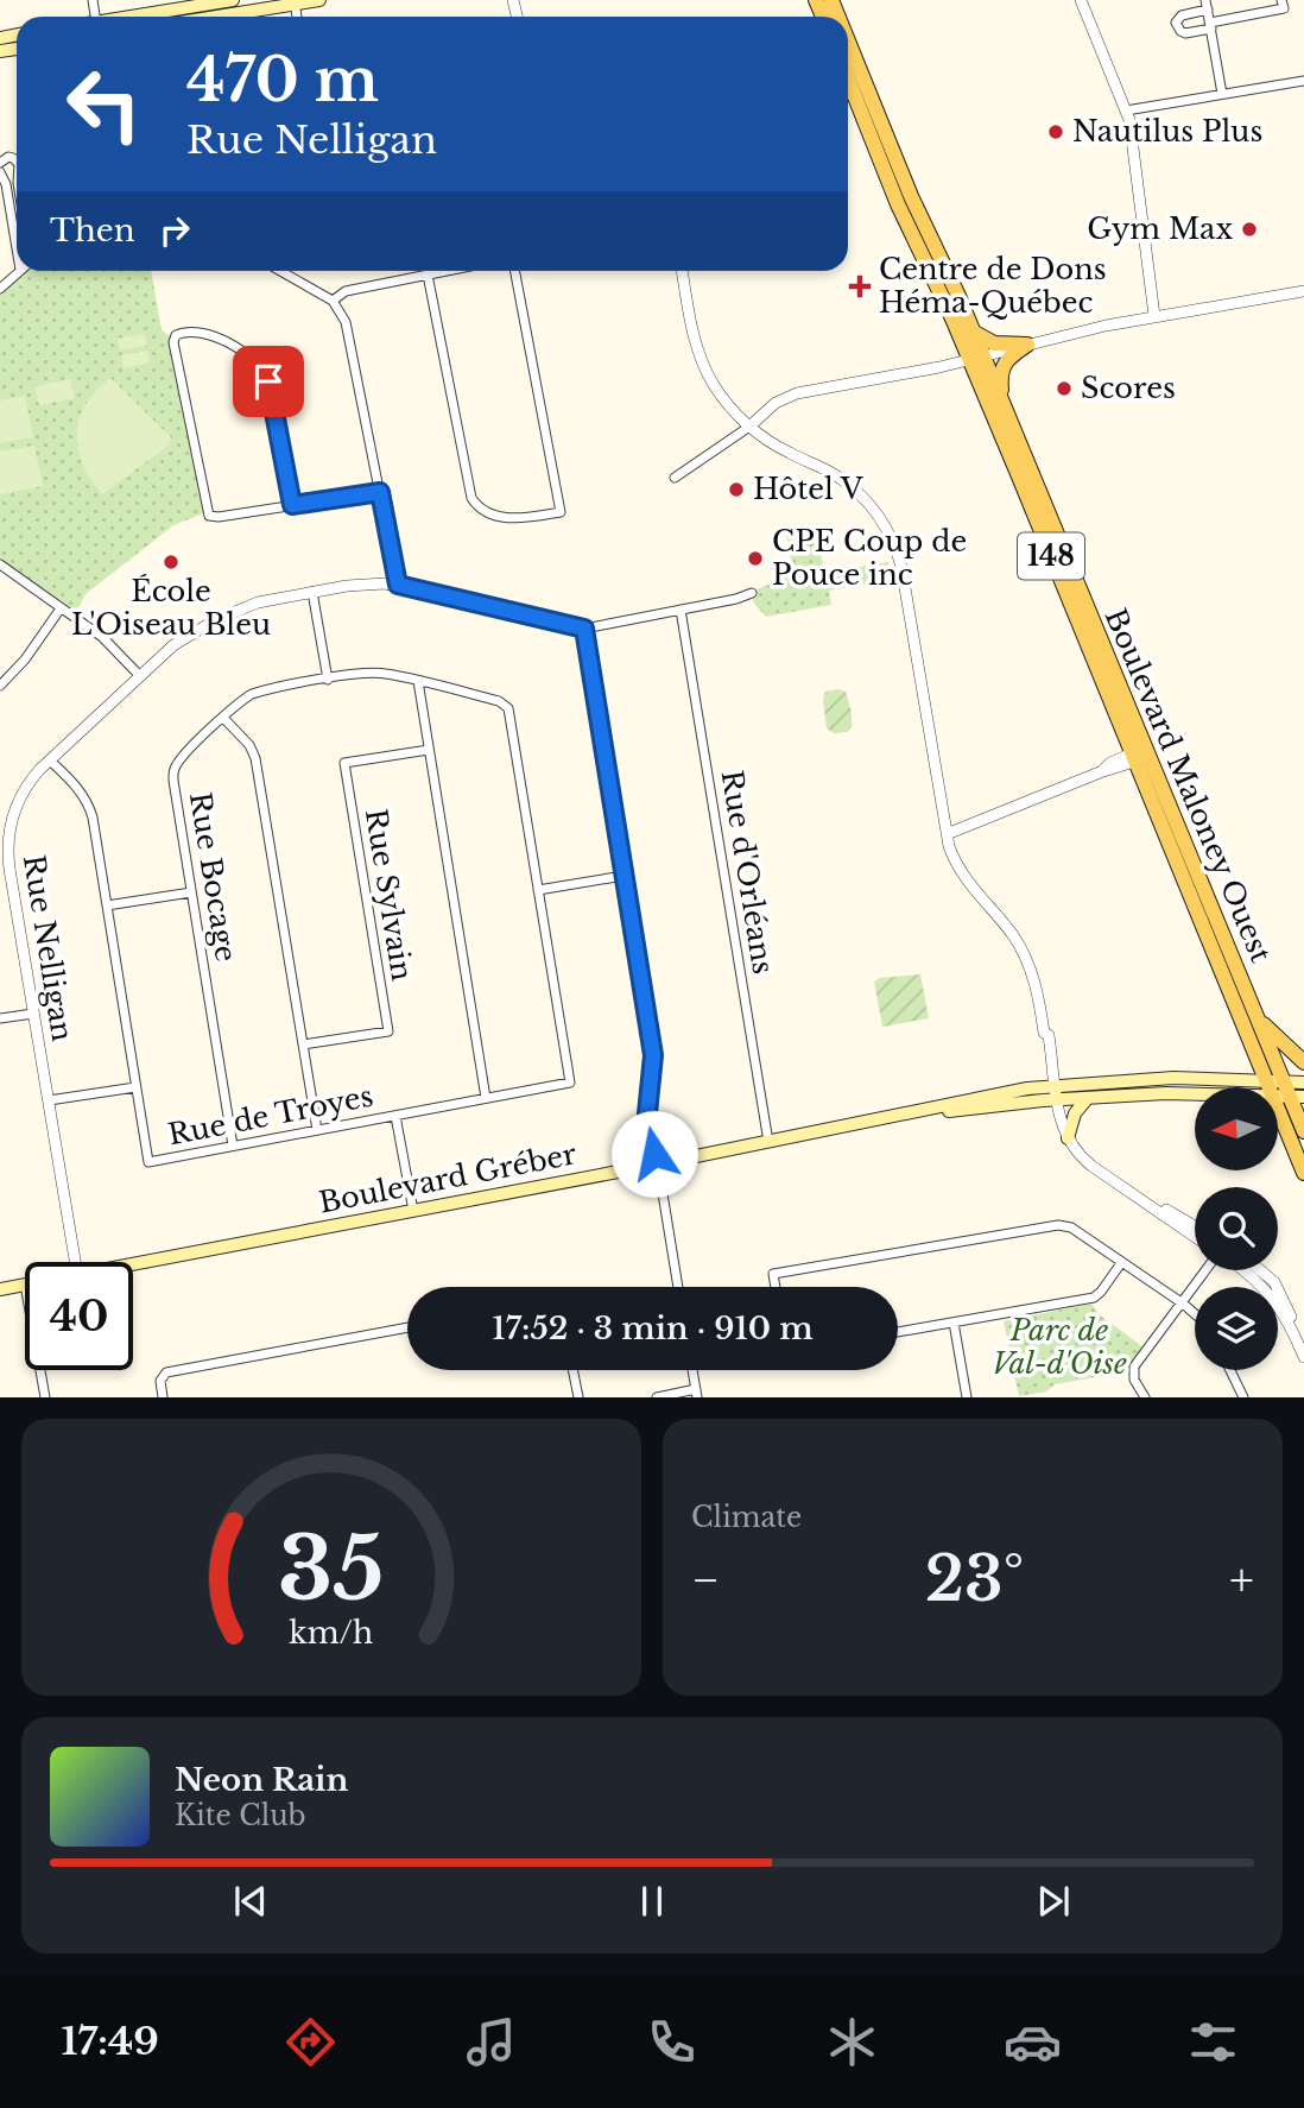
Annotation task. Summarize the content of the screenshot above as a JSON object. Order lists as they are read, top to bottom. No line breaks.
{"streets":{"main road":["148","Boulevard Maloney Ouest","Boulevard Gréber"],"street":["Rue d'Orléans","Rue Bocage","Rue Sylvain","Rue Nelligan","Rue de Troyes"]},"crossings":[["Boulevard Maloney Ouest","Boulevard Gréber"],["Rue d'Orléans","Rue Nelligan"],["Rue d'Orléans","Boulevard Gréber"],["Rue Bocage","Rue de Troyes"],["Rue Nelligan","Rue de Troyes"]],"parks":["Parc de Val-d'Oise"],"places":{"other":["Nautilus Plus","Gym Max","Scores","Hôtel V","CPE Coup de Pouce inc","École L'Oiseau Bleu"],"health":["Centre de Dons Héma-Québec"]},"north":"left","page":{"turn":["470 m","Rue Nelligan"],"then":"Then","limit":"40","trip":"17:52 · 3 min · 910 m","tile":"Climate","heat":["−","23°","+"],"song":["Neon Rain","Kite Club"],"tabs":"17:49","gauge":["35","km/h"]}}
